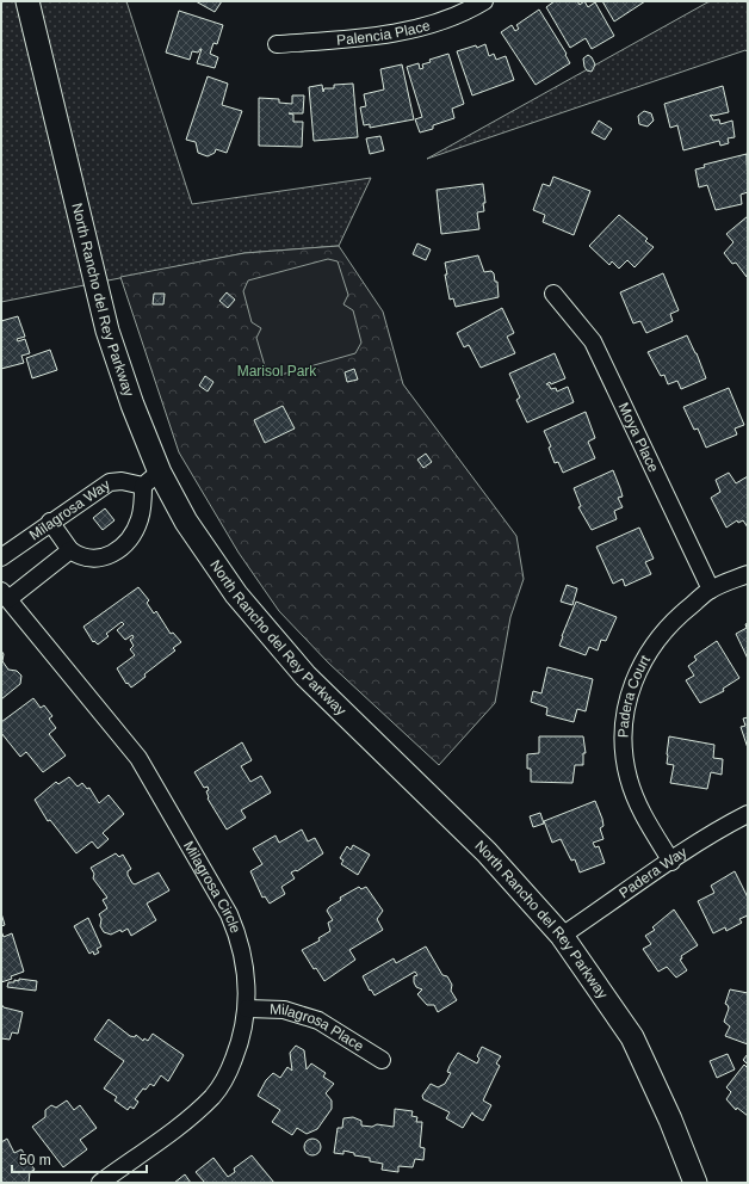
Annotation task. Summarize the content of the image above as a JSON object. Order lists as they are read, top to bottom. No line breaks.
{"streets":{"street":["Palencia Place","North Rancho del Rey Parkway","Moya Place","Milagrosa Way","Padera Court","Padera Way","Milagrosa Circle","Milagrosa Place"]},"crossings":[["North Rancho del Rey Parkway","Milagrosa Way"],["North Rancho del Rey Parkway","Padera Way"],["Moya Place","Padera Court"],["Padera Court","Padera Way"],["Milagrosa Circle","Milagrosa Place"]],"parks":["Marisol Park"],"scale_bar":"50 m"}
